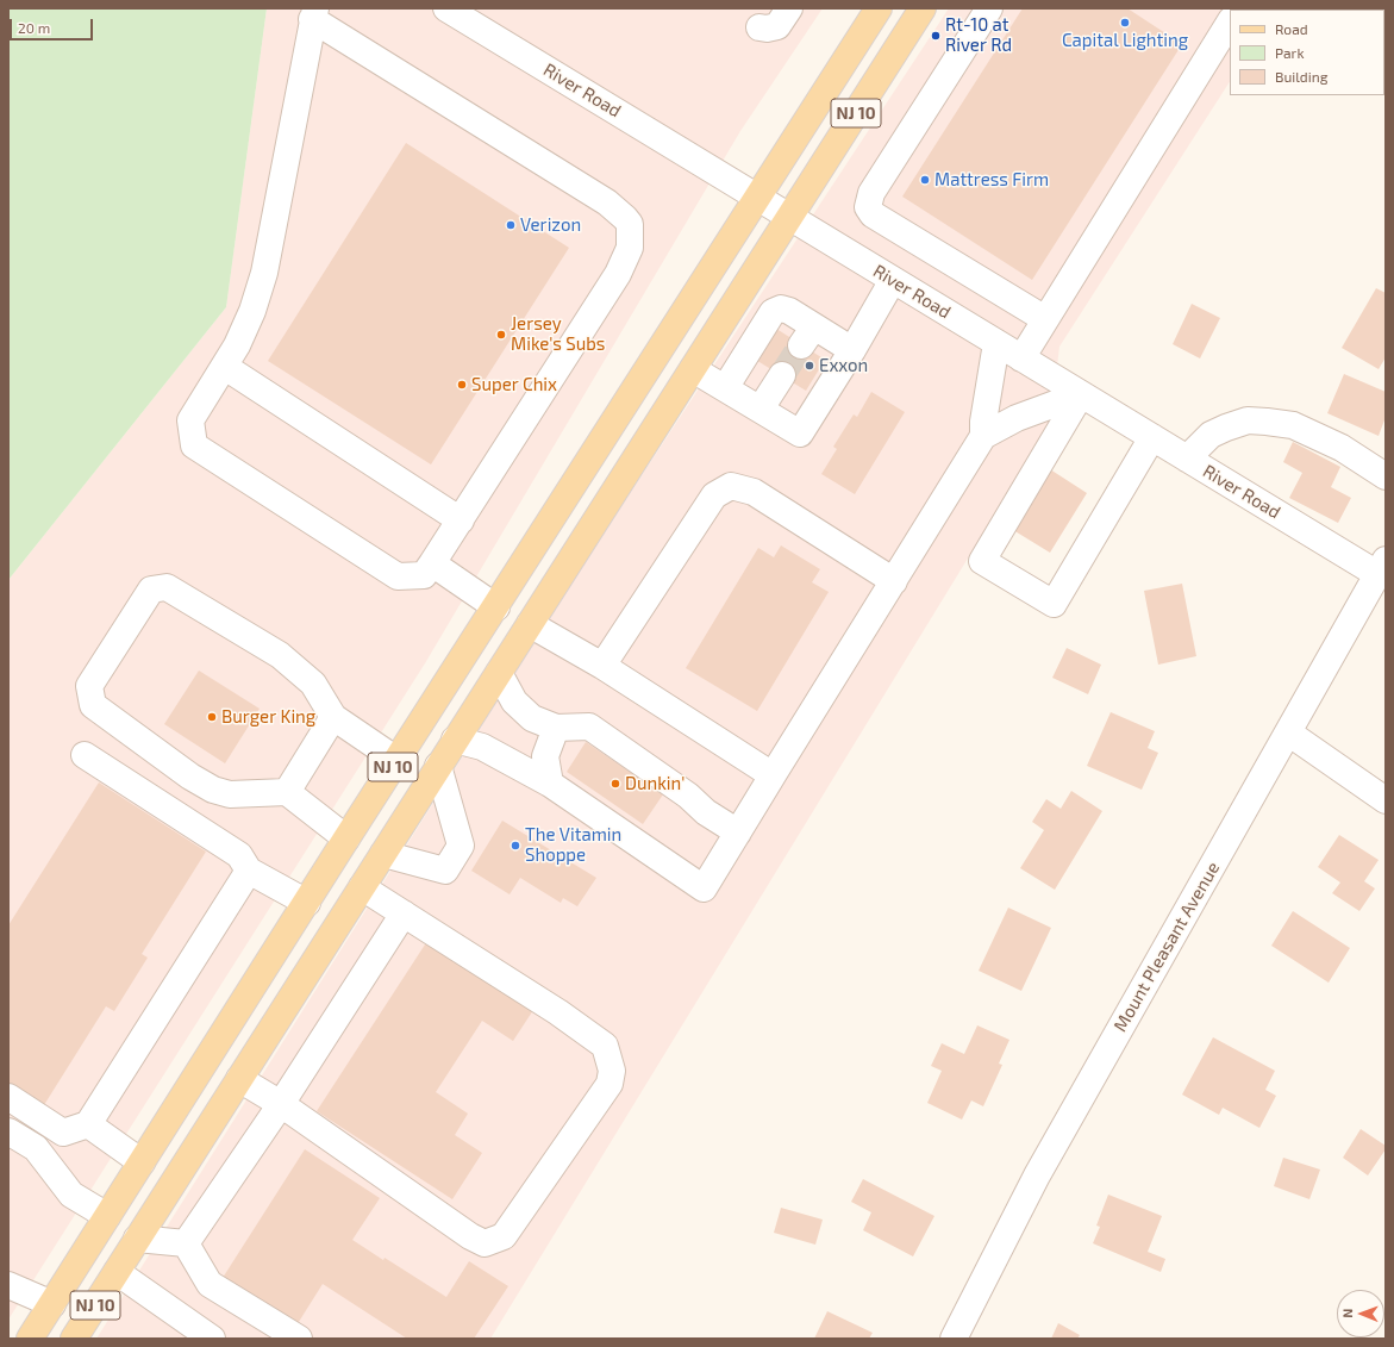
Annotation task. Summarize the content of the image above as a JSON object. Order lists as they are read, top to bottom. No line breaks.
{"streets":{"main road":["NJ 10"],"street":["River Road","Mount Pleasant Avenue"]},"crossings":[["River Road","NJ 10"],["River Road","Mount Pleasant Avenue"]],"places":["Capital Lighting","Rt-10 at River Rd","Mattress Firm","Verizon","Jersey Mike's Subs","Exxon","Super Chix","Burger King","Dunkin'","The Vitamin Shoppe"],"legend":["Road","Park","Building"],"scale_bar":"20 m","north":"left"}
